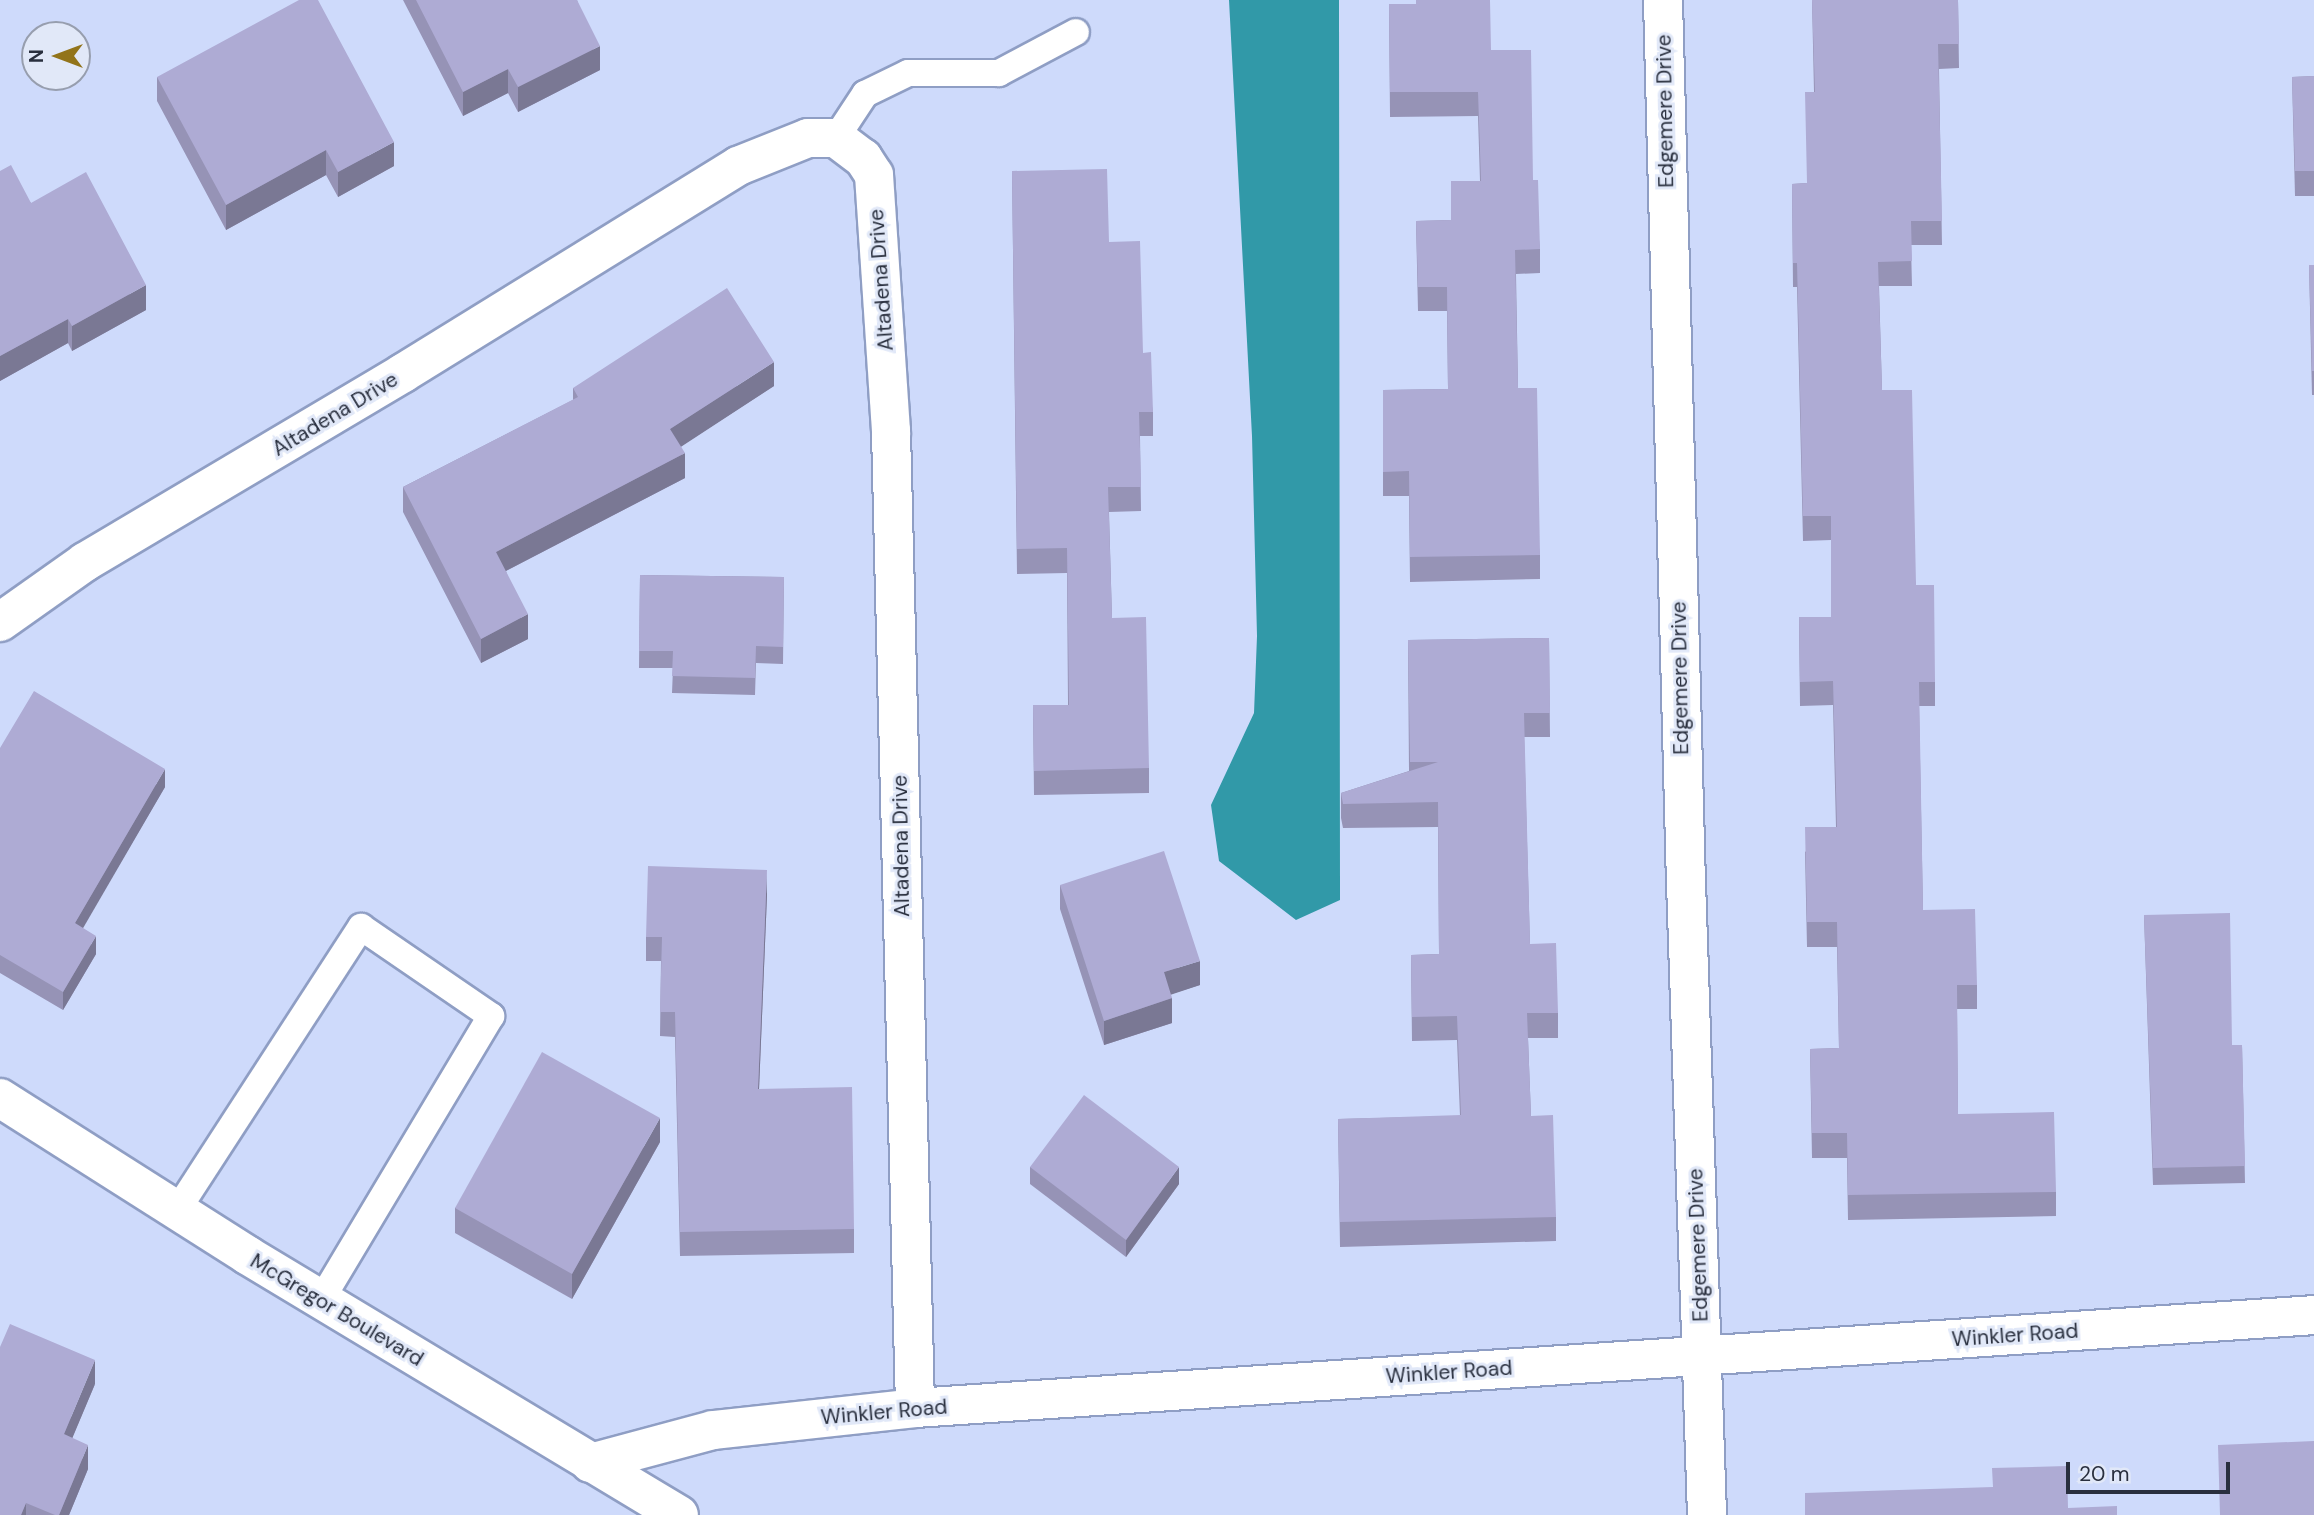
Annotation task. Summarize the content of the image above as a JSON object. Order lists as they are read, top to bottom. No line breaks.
{"streets":{"street":["Edgemere Drive","Altadena Drive","McGregor Boulevard","Winkler Road"]},"crossings":[["Edgemere Drive","Winkler Road"],["Altadena Drive","Winkler Road"],["McGregor Boulevard","Winkler Road"]],"scale_bar":"20 m","north":"left"}
